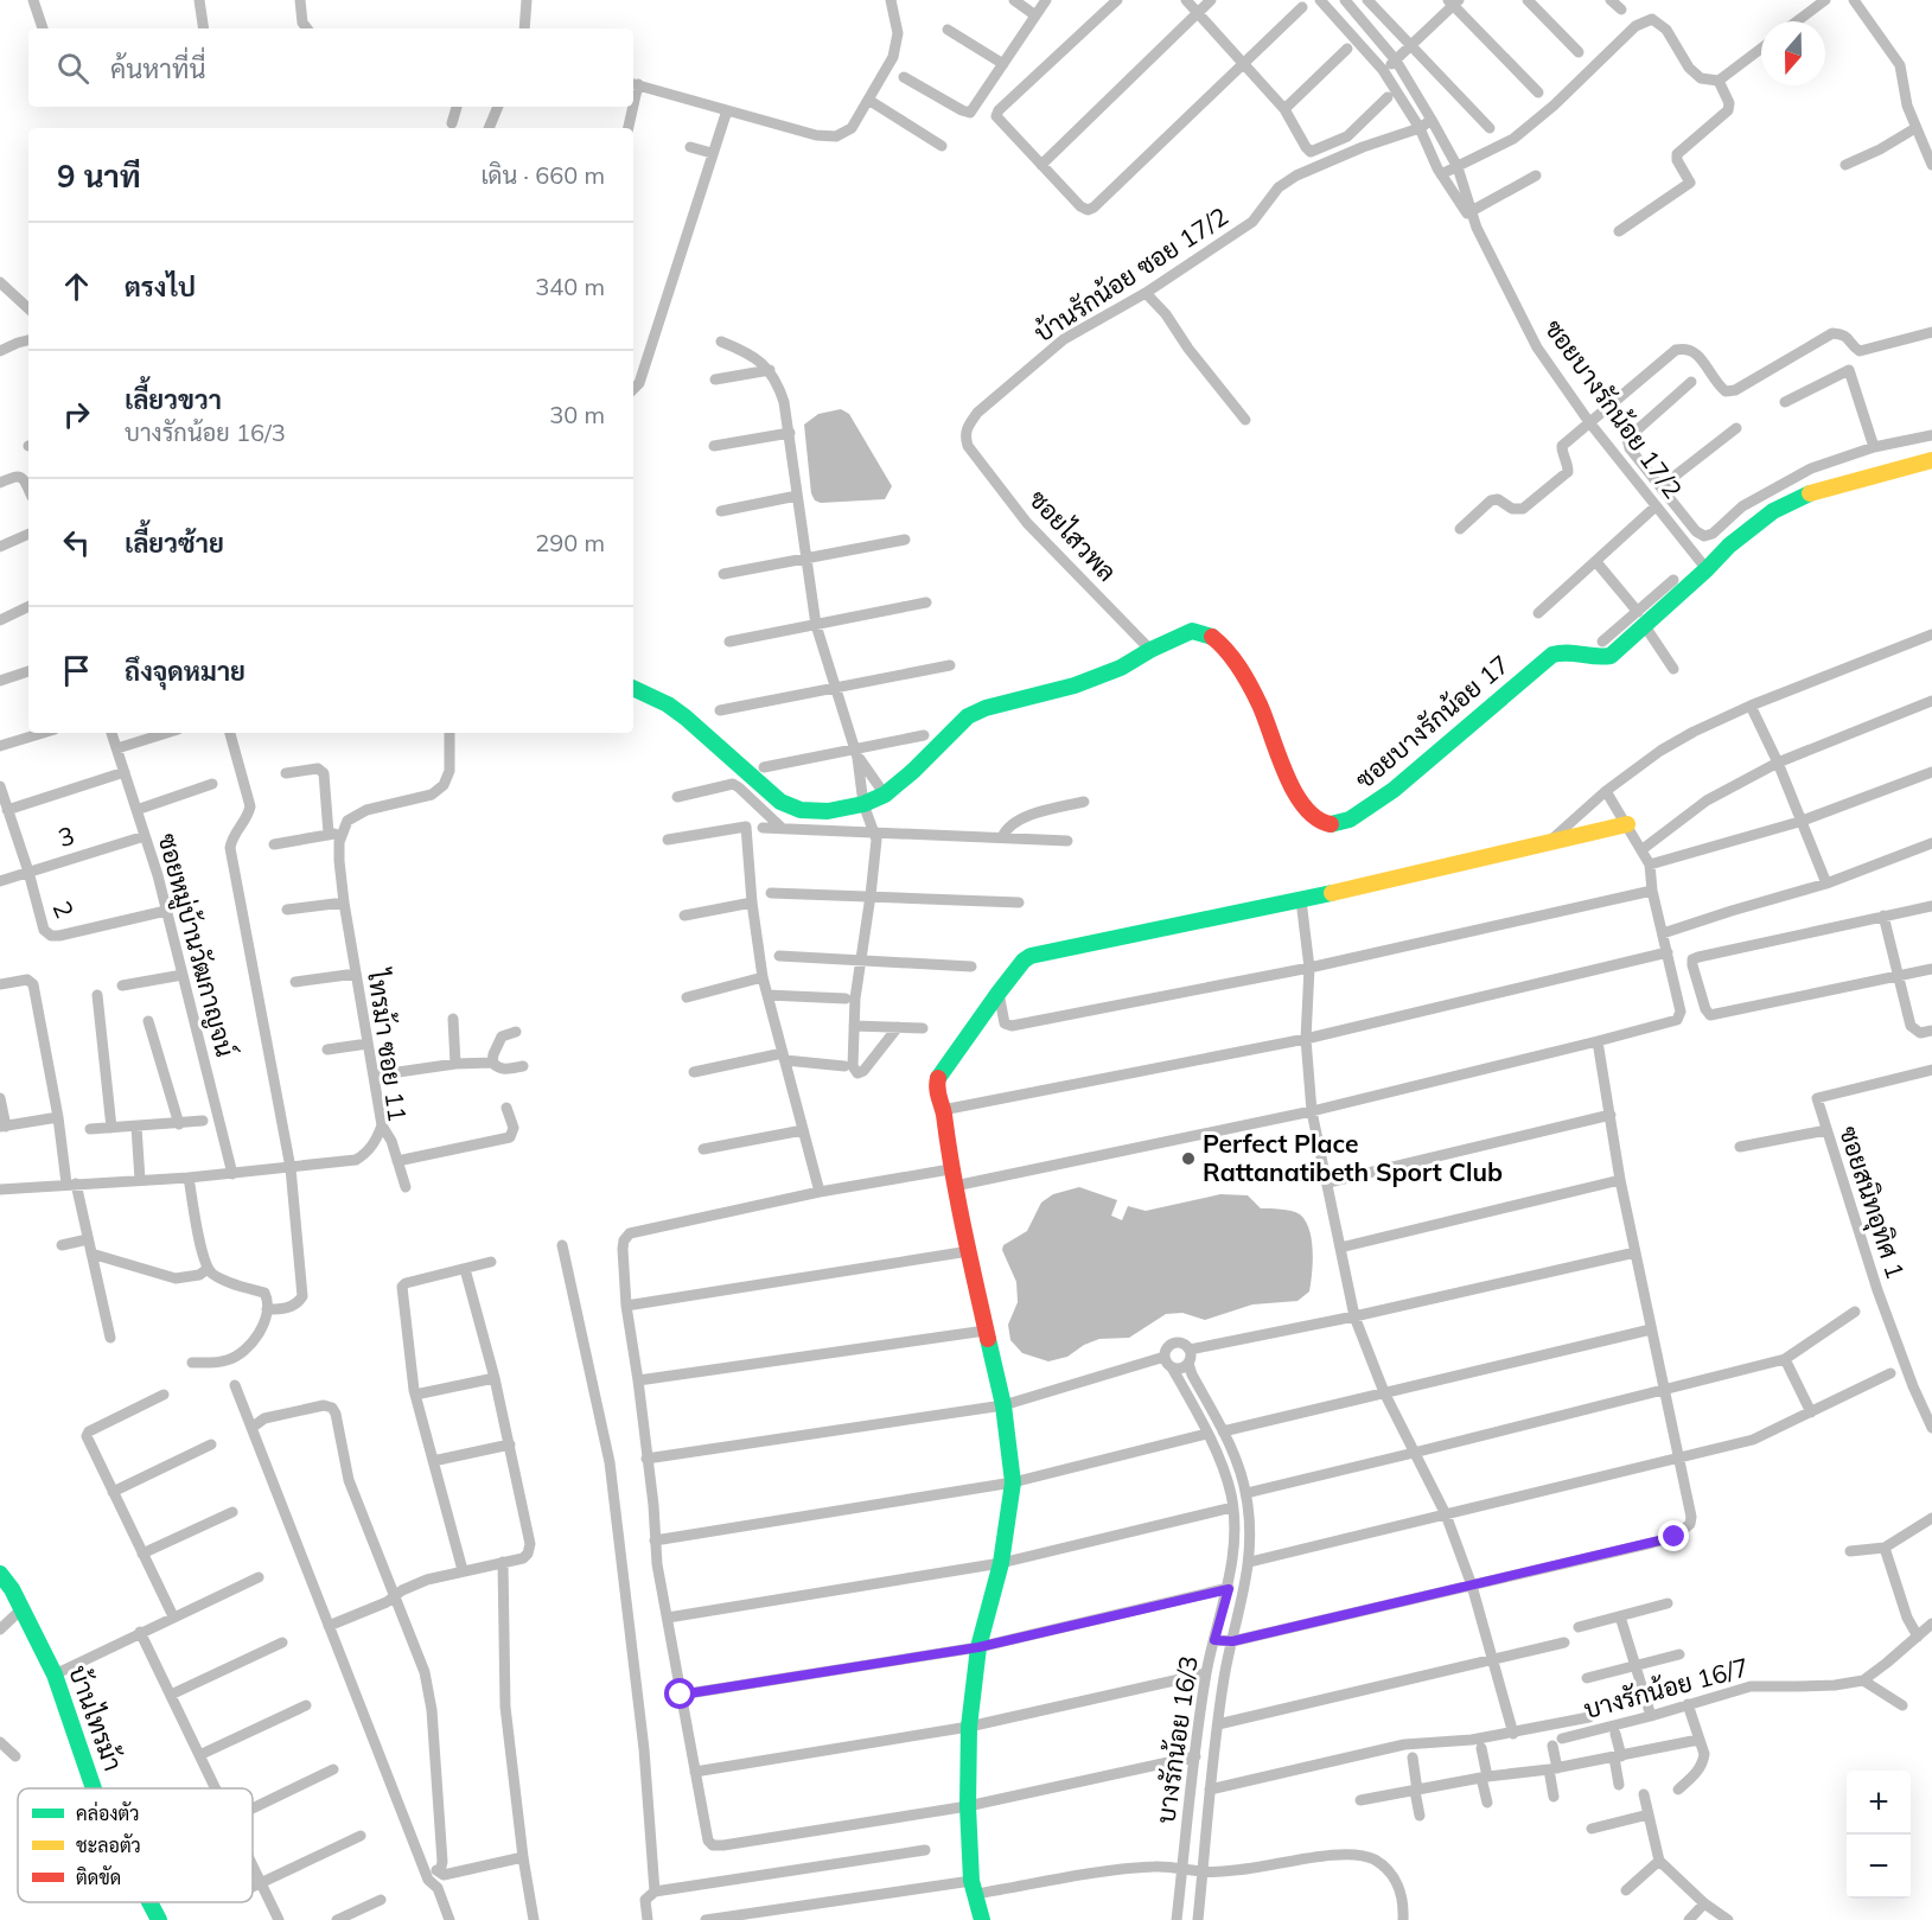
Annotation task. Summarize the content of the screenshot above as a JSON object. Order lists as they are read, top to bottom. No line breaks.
{"streets":{"street":["บ้านรักน้อย ซอย 17/2","ซอยบางรักน้อย 17/2","ซอยไสวพล","ซอยบางรักน้อย 17","3","2","ซอยหมู่บ้านวัฒกาญจน์","ไทรม้า ซอย 11","ซอยสนิทอุทิศ 1","บางรักน้อย 16/7","บ้านไทรม้า","บางรักน้อย 16/3"]},"crossings":[["บ้านรักน้อย ซอย 17/2","ซอยบางรักน้อย 17/2"],["บ้านรักน้อย ซอย 17/2","ซอยไสวพล"],["ซอยบางรักน้อย 17/2","ซอยบางรักน้อย 17"],["ซอยไสวพล","ซอยบางรักน้อย 17"],["3","2"],["3","ซอยหมู่บ้านวัฒกาญจน์"],["2","ซอยหมู่บ้านวัฒกาญจน์"],["ซอยหมู่บ้านวัฒกาญจน์","ไทรม้า ซอย 11"]],"places":["Perfect Place Rattanatibeth Sport Club"],"legend":["คล่องตัว","ชะลอตัว","ติดขัด"],"north":"bottom","page":{"search":"ค้นหาที่นี่","heading":["9 นาที","เดิน · 660 m"],"list":[["ตรงไป","340 m"],["เลี้ยวขวา","บางรักน้อย 16/3","30 m"],["เลี้ยวซ้าย","290 m"],"ถึงจุดหมาย"],"map_buttons":["+","−"]}}
